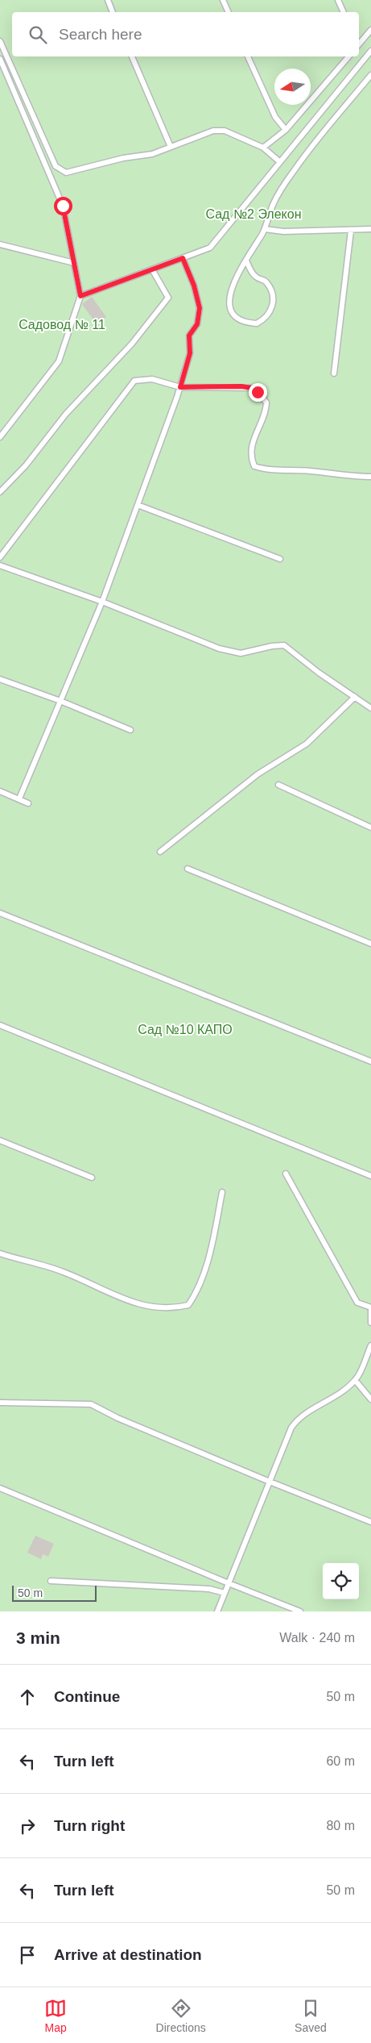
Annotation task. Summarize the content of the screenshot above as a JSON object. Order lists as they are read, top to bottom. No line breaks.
{"parks":["Сад №2 Элекон","Садовод № 11","Сад №10 КАПО"],"scale_bar":"50 m","north":"left","page":{"search":"Search here","scale":"50 m","heading":["3 min","Walk · 240 m"],"list":[["Continue","50 m"],["Turn left","60 m"],["Turn right","80 m"],["Turn left","50 m"],"Arrive at destination"],"nav":["Map","Directions","Saved"]}}
